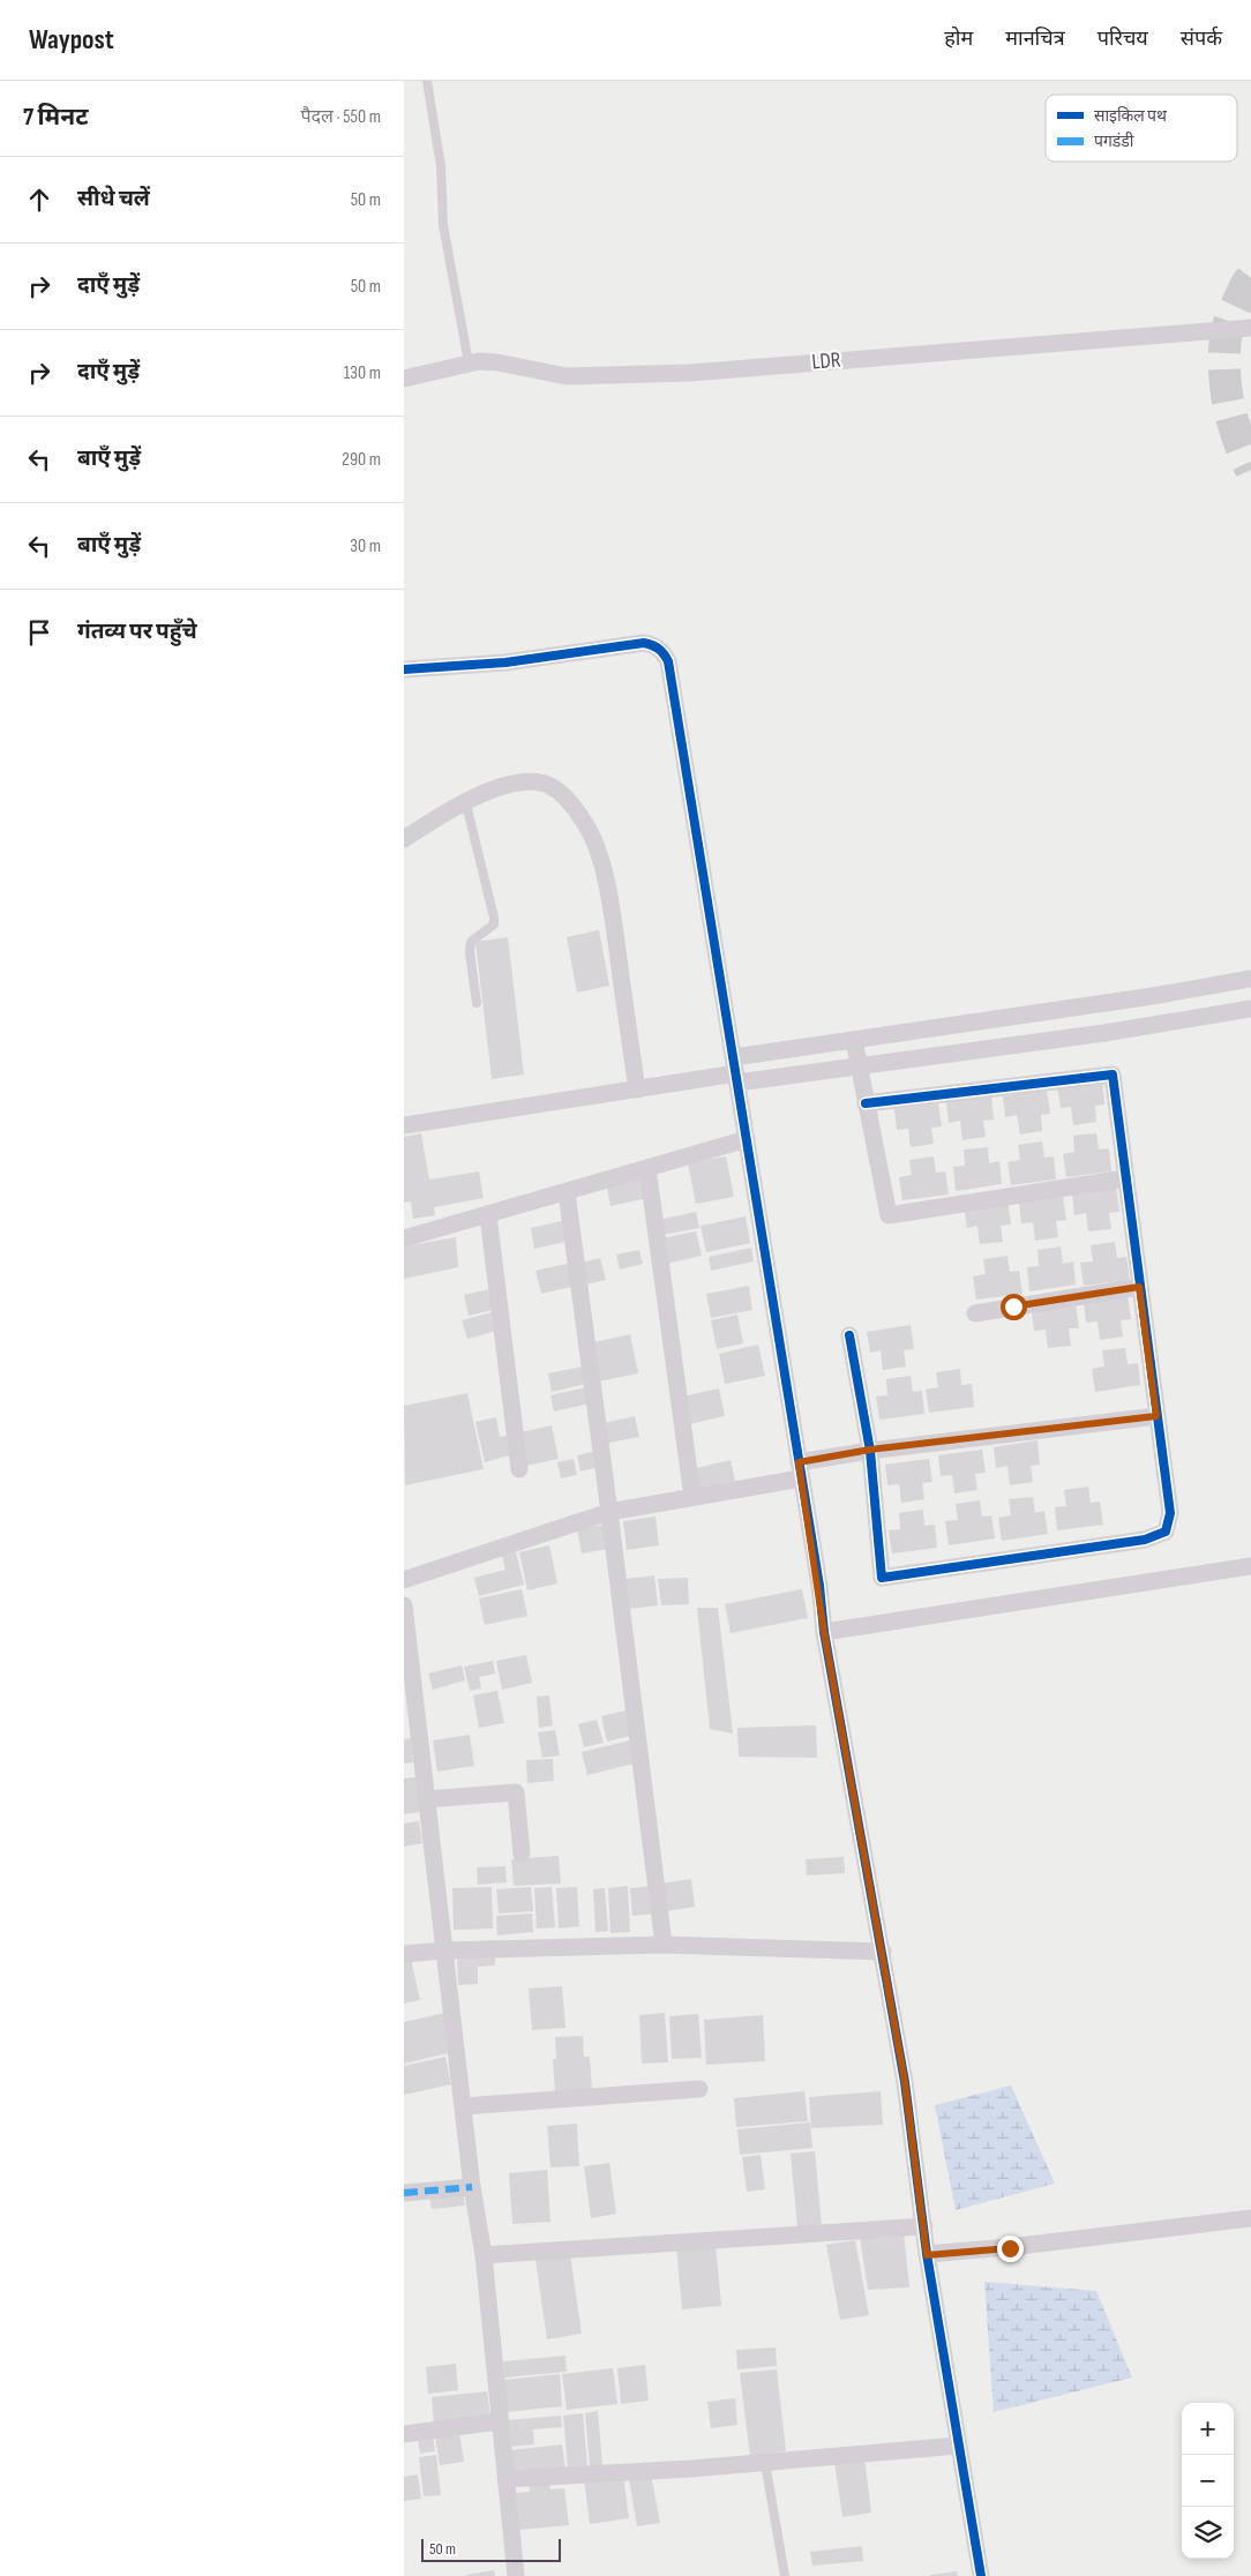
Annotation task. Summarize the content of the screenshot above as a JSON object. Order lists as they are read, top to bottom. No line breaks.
{"streets":{"street":["LDR"]},"legend":["साइकिल पथ","पगडंडी"],"scale_bar":"50 m","page":{"header":"Waypost","nav":["होम","मानचित्र","परिचय","संपर्क"],"heading":["7 मिनट","पैदल · 550 m"],"list":[["सीधे चलें","50 m"],["दाएँ मुड़ें","50 m"],["दाएँ मुड़ें","130 m"],["बाएँ मुड़ें","290 m"],["बाएँ मुड़ें","30 m"],"गंतव्य पर पहुँचे"],"map_buttons":["+","−"],"scale":"50 m"}}
